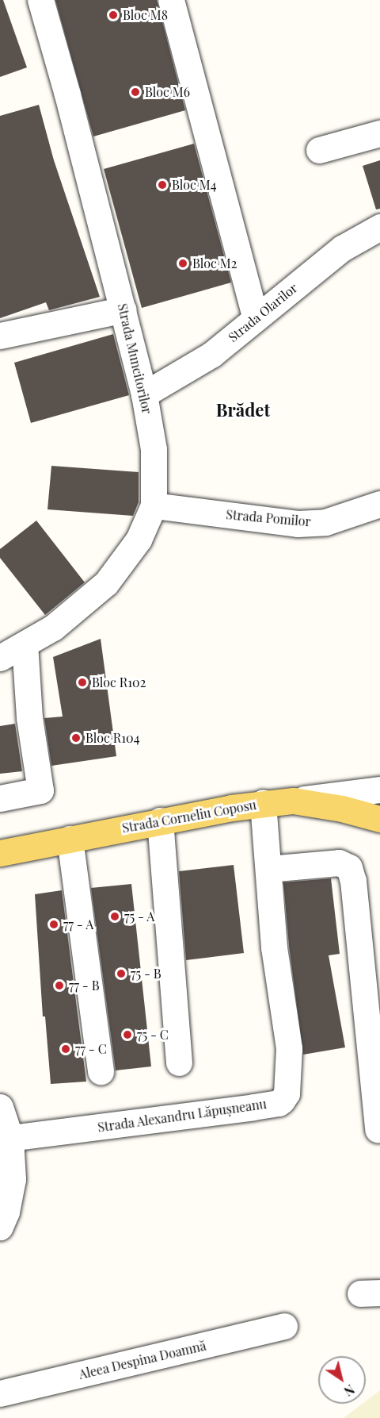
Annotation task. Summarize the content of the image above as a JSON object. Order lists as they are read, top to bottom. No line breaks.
{"streets":{"main road":["Strada Corneliu Coposu"],"street":["Strada Olarilor","Strada Muncitorilor","Strada Pomilor","Strada Alexandru Lăpușneanu","Aleea Despina Doamnă"]},"crossings":[["Strada Olarilor","Strada Muncitorilor"],["Strada Muncitorilor","Strada Pomilor"],["Strada Corneliu Coposu","Strada Alexandru Lăpușneanu"]],"districts":["Brădet"],"places":["Bloc M8","Bloc M6","Bloc M4","Bloc M2","Bloc R102","Bloc R104","75 - A","77 - A","75 - B","77 - B","75 - C","77 - C"],"north":"bottom right"}
